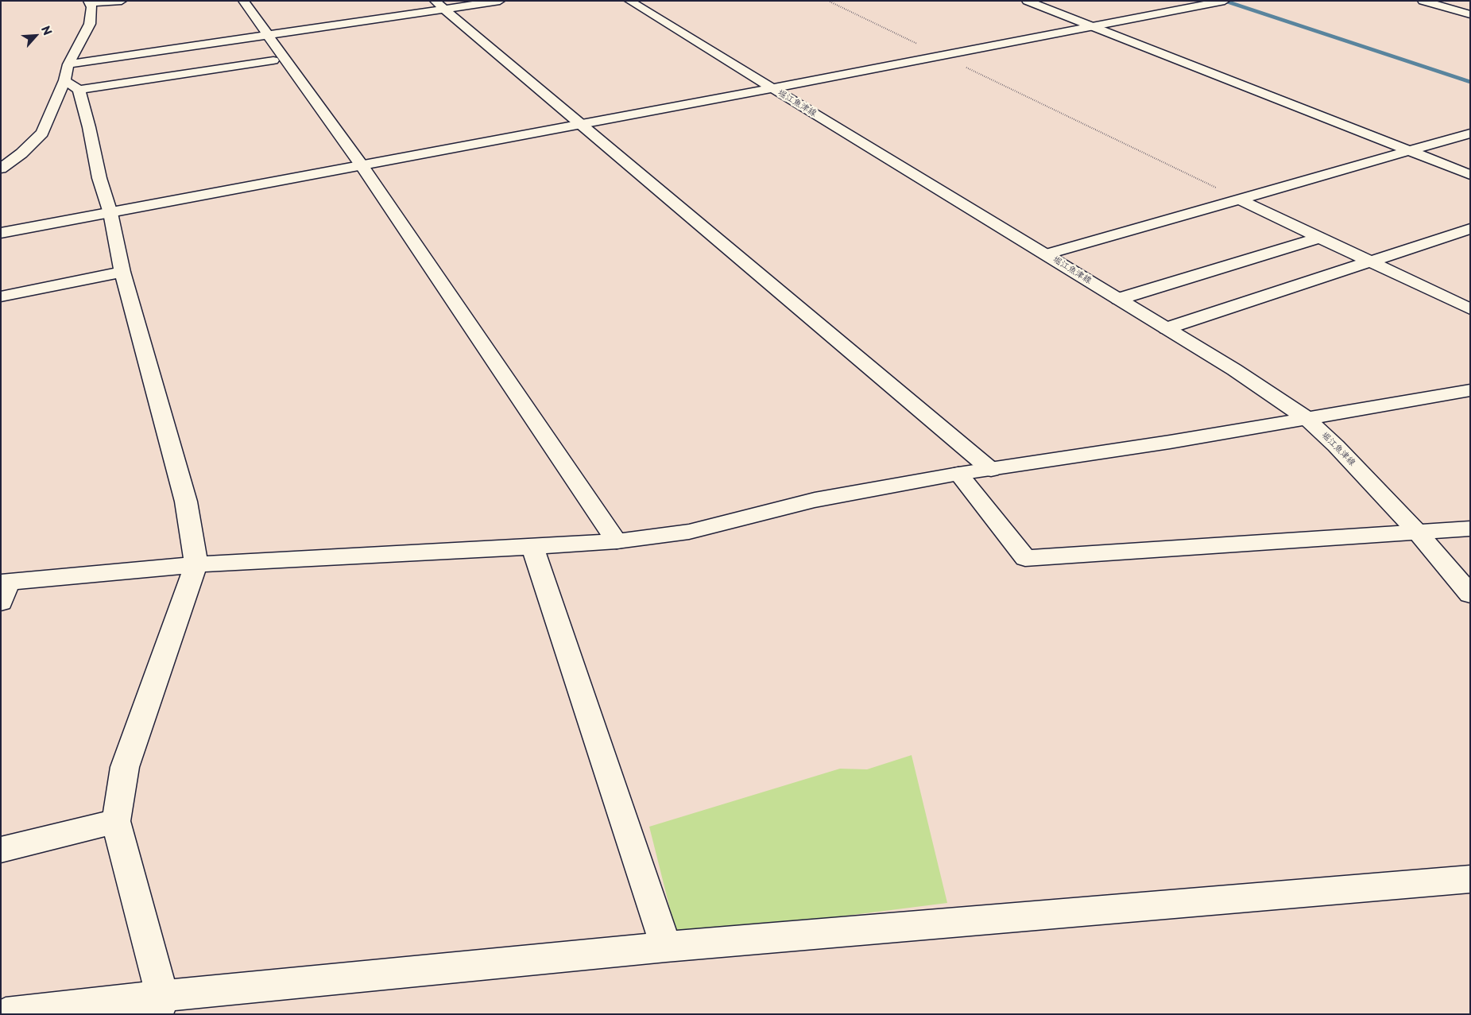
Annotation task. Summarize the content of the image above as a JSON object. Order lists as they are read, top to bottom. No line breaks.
{"streets":{"street":["堀江魚津線"]},"north":"top right"}
